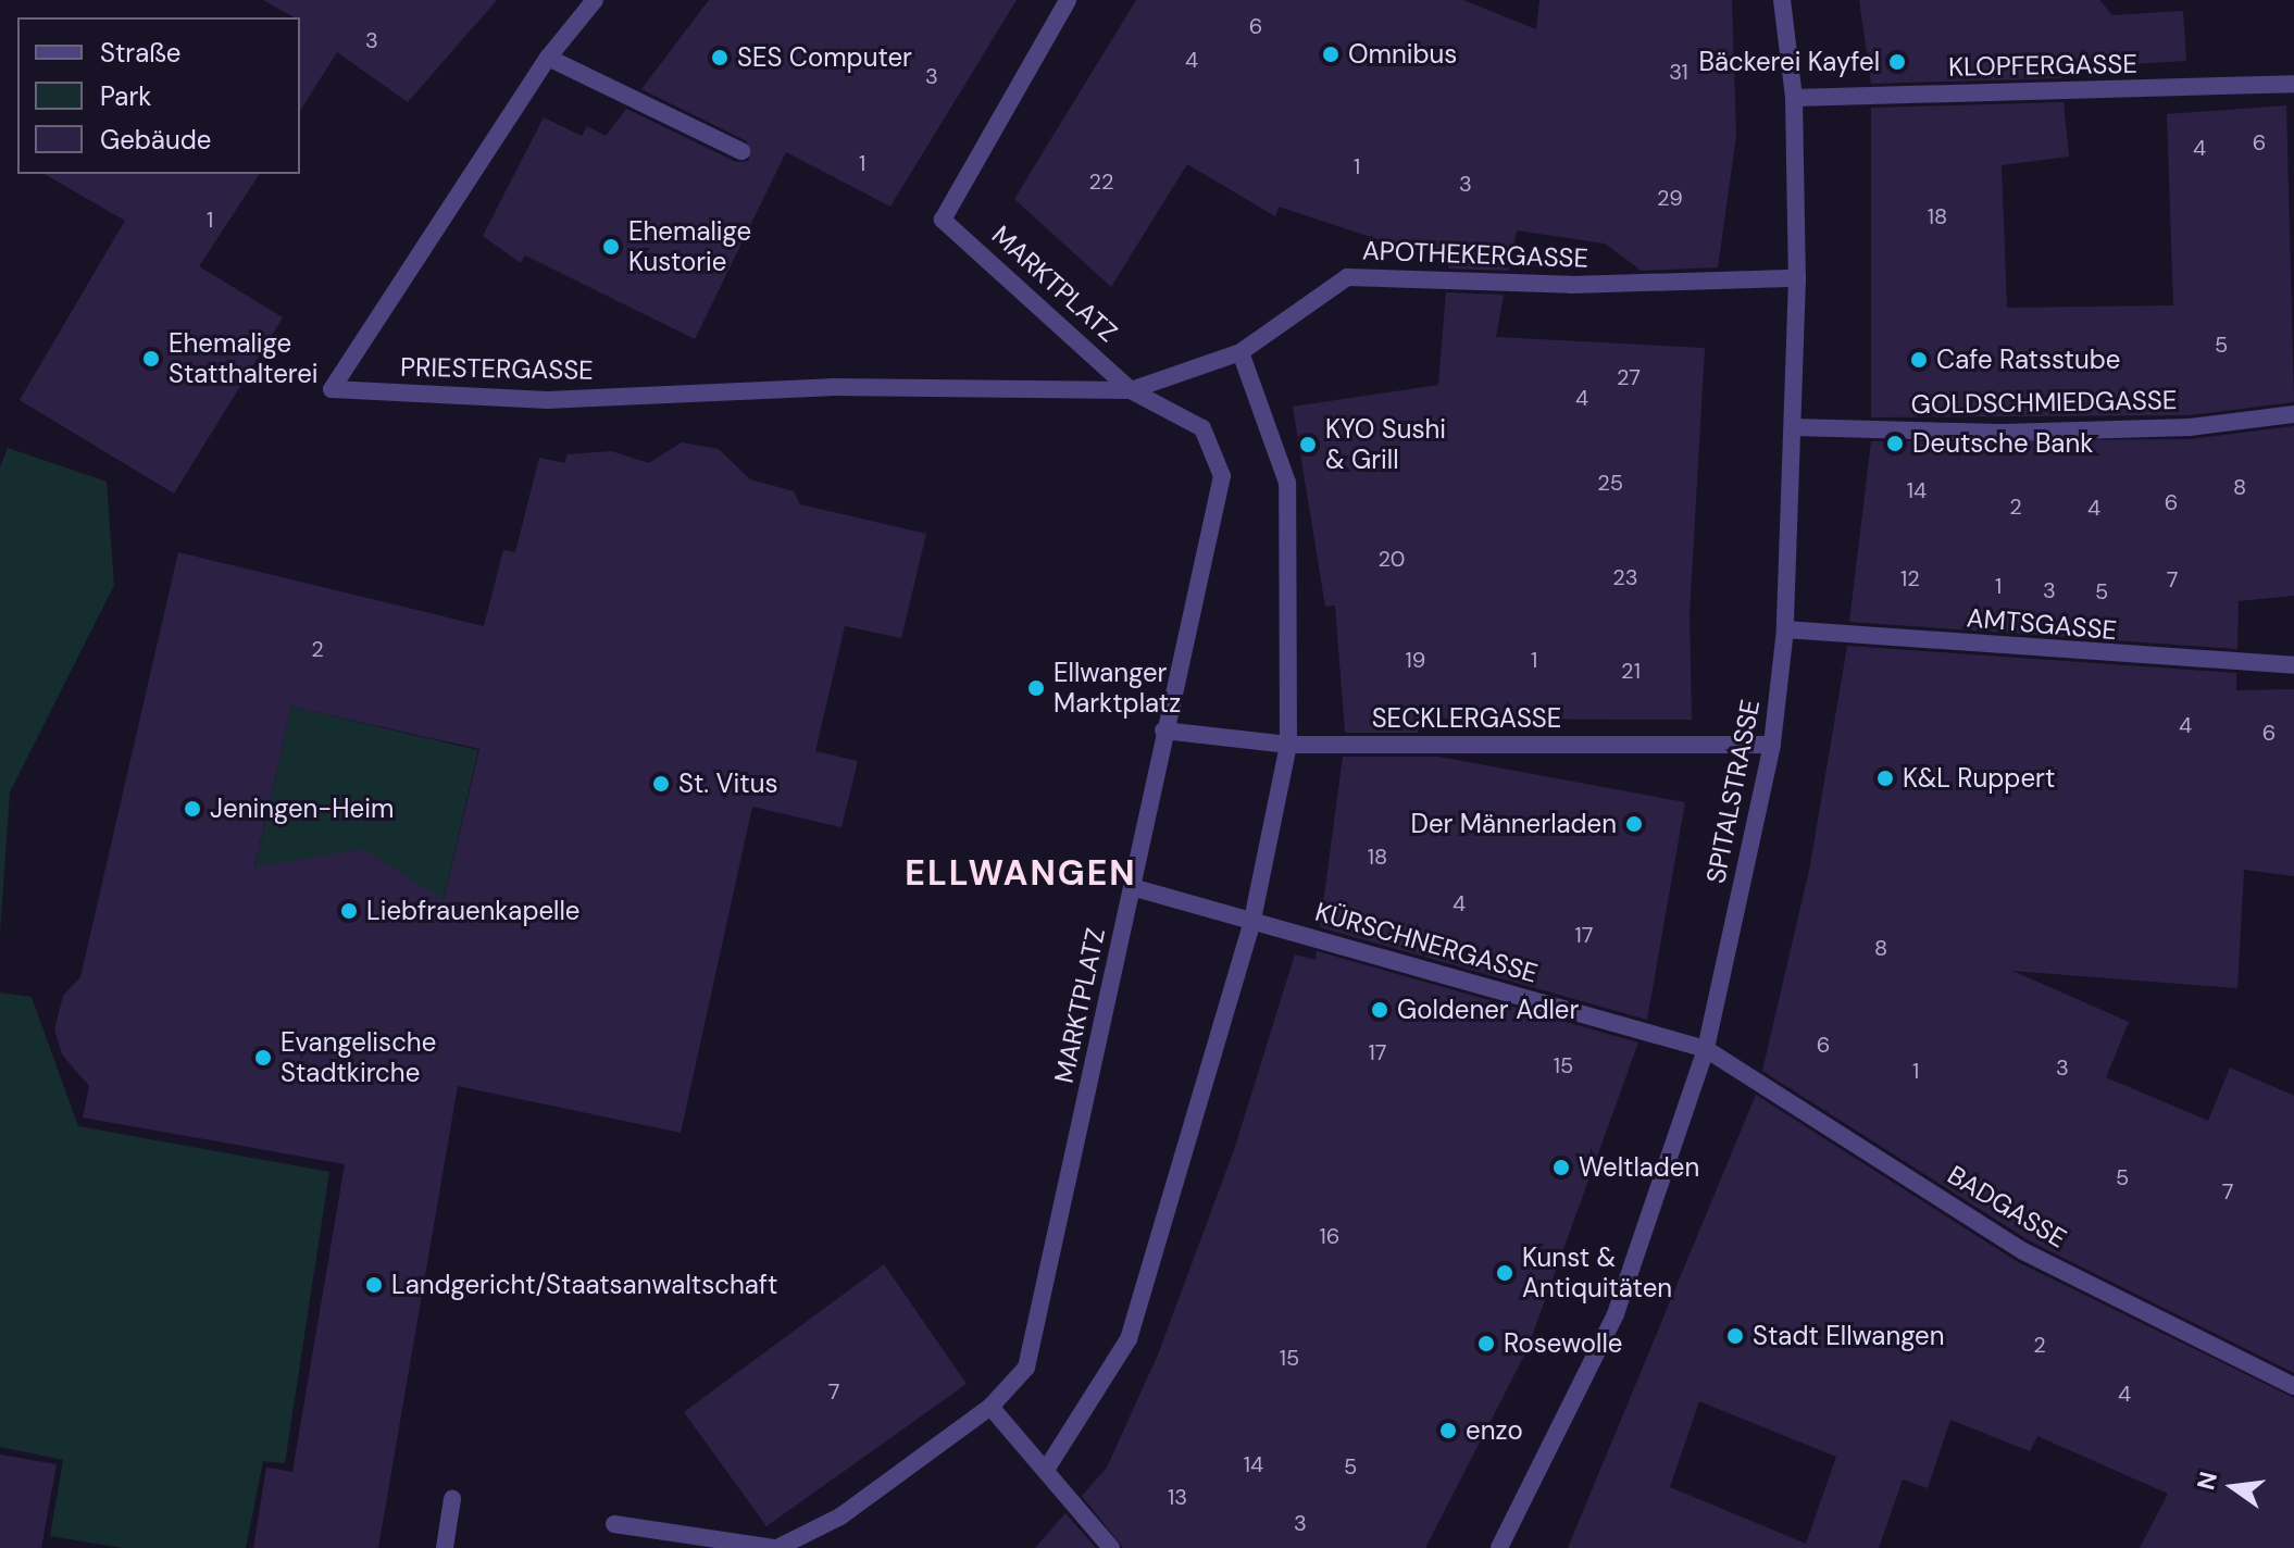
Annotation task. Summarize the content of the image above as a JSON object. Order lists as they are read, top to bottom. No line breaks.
{"streets":{"street":["KLOPFERGASSE","APOTHEKERGASSE","MARKTPLATZ","PRIESTERGASSE","GOLDSCHMIEDGASSE","AMTSGASSE","SECKLERGASSE","SPITALSTRASSE","KÜRSCHNERGASSE","BADGASSE"]},"crossings":[["KLOPFERGASSE","SPITALSTRASSE"],["APOTHEKERGASSE","MARKTPLATZ"],["APOTHEKERGASSE","PRIESTERGASSE"],["APOTHEKERGASSE","SPITALSTRASSE"],["MARKTPLATZ","PRIESTERGASSE"],["MARKTPLATZ","SECKLERGASSE"],["MARKTPLATZ","KÜRSCHNERGASSE"],["GOLDSCHMIEDGASSE","SPITALSTRASSE"],["AMTSGASSE","SPITALSTRASSE"],["SECKLERGASSE","SPITALSTRASSE"],["SPITALSTRASSE","KÜRSCHNERGASSE"],["SPITALSTRASSE","BADGASSE"],["KÜRSCHNERGASSE","BADGASSE"]],"districts":["ELLWANGEN"],"places":["Omnibus","SES Computer","Bäckerei Kayfel","Ehemalige Kustorie","Ehemalige Statthalterei","Cafe Ratsstube","Deutsche Bank","KYO Sushi & Grill","Ellwanger Marktplatz","K&L Ruppert","St. Vitus","Jeningen-Heim","Der Männerladen","Liebfrauenkapelle","Goldener Adler","Evangelische Stadtkirche","Weltladen","Kunst & Antiquitäten","Landgericht/Staatsanwaltschaft","Stadt Ellwangen","Rosewolle","enzo"],"house_numbers":["6","3","4","31","3","6","4","1","1","22","3","29","18","1","5","27","4","25","8","14","6","2","4","20","23","12","7","1","3","5","2","19","1","21","4","6","18","4","17","8","6","17","15","3","1","5","7","16","2","15","7","4","14","5","13","3"],"legend":["Straße","Park","Gebäude"],"north":"left"}
